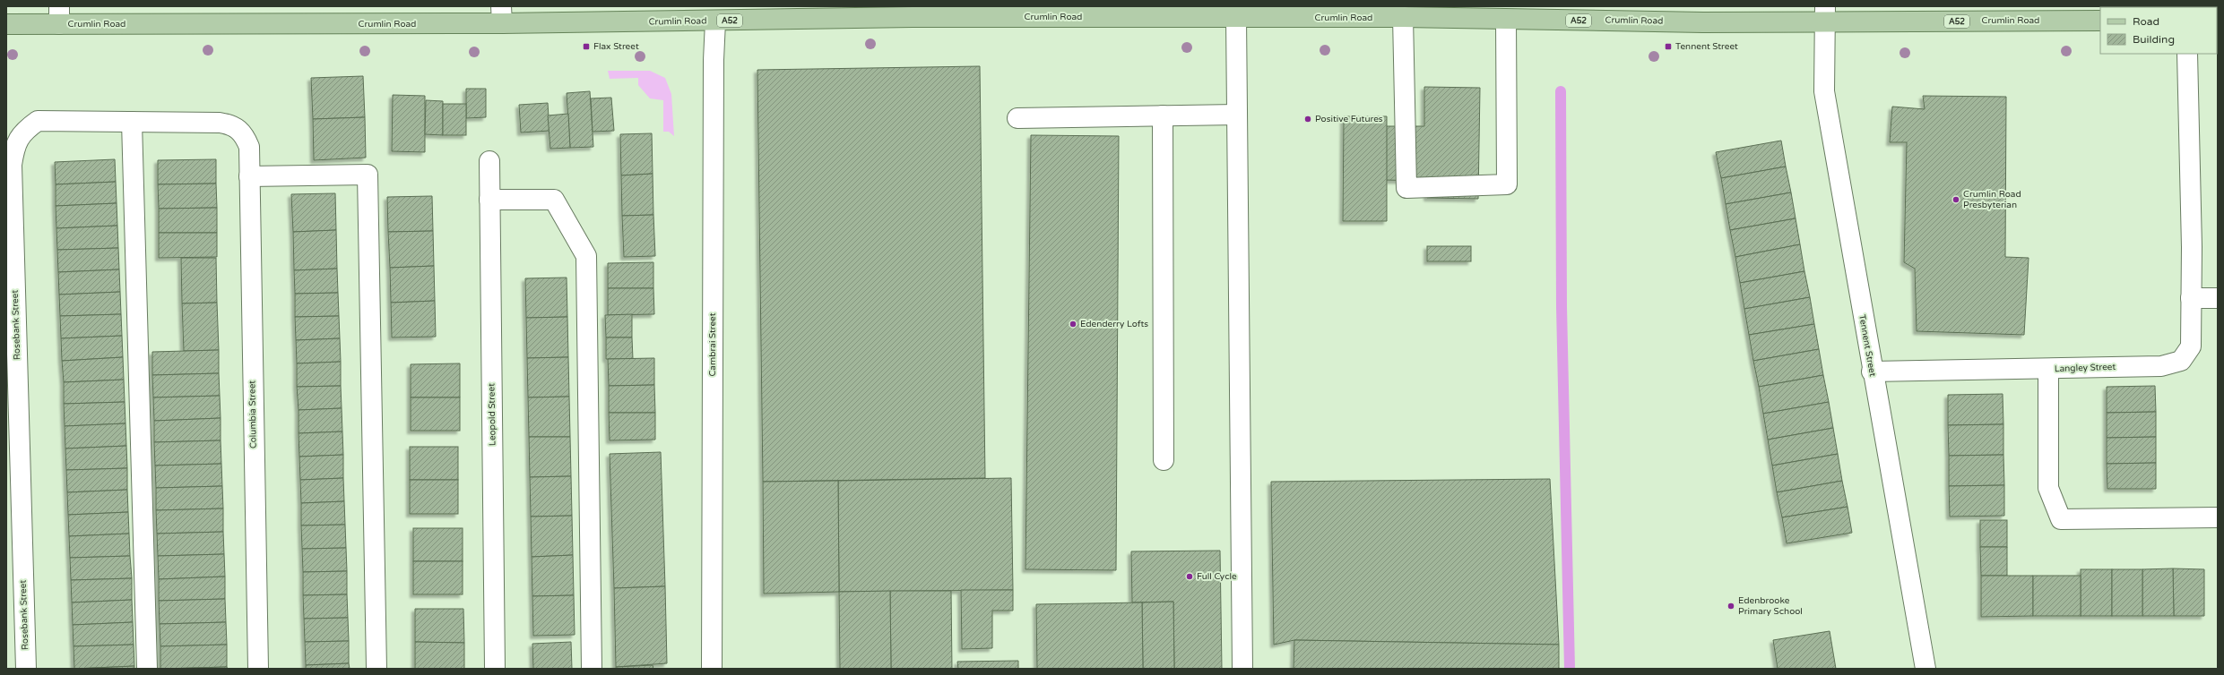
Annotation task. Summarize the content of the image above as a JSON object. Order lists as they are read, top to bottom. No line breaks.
{"streets":{"main road":["Crumlin Road","A52"],"street":["Rosebank Street","Cambrai Street","Tennent Street","Langley Street","Columbia Street","Leopold Street"]},"crossings":[["Crumlin Road","Cambrai Street"],["Crumlin Road","Tennent Street"],["Rosebank Street","Columbia Street"],["Tennent Street","Langley Street"]],"places":{"transit":["Flax Street","Tennent Street"],"other":["Positive Futures","Crumlin Road Presbyterian","Edenderry Lofts","Full Cycle","Edenbrooke Primary School"]},"legend":["Road","Building"]}
